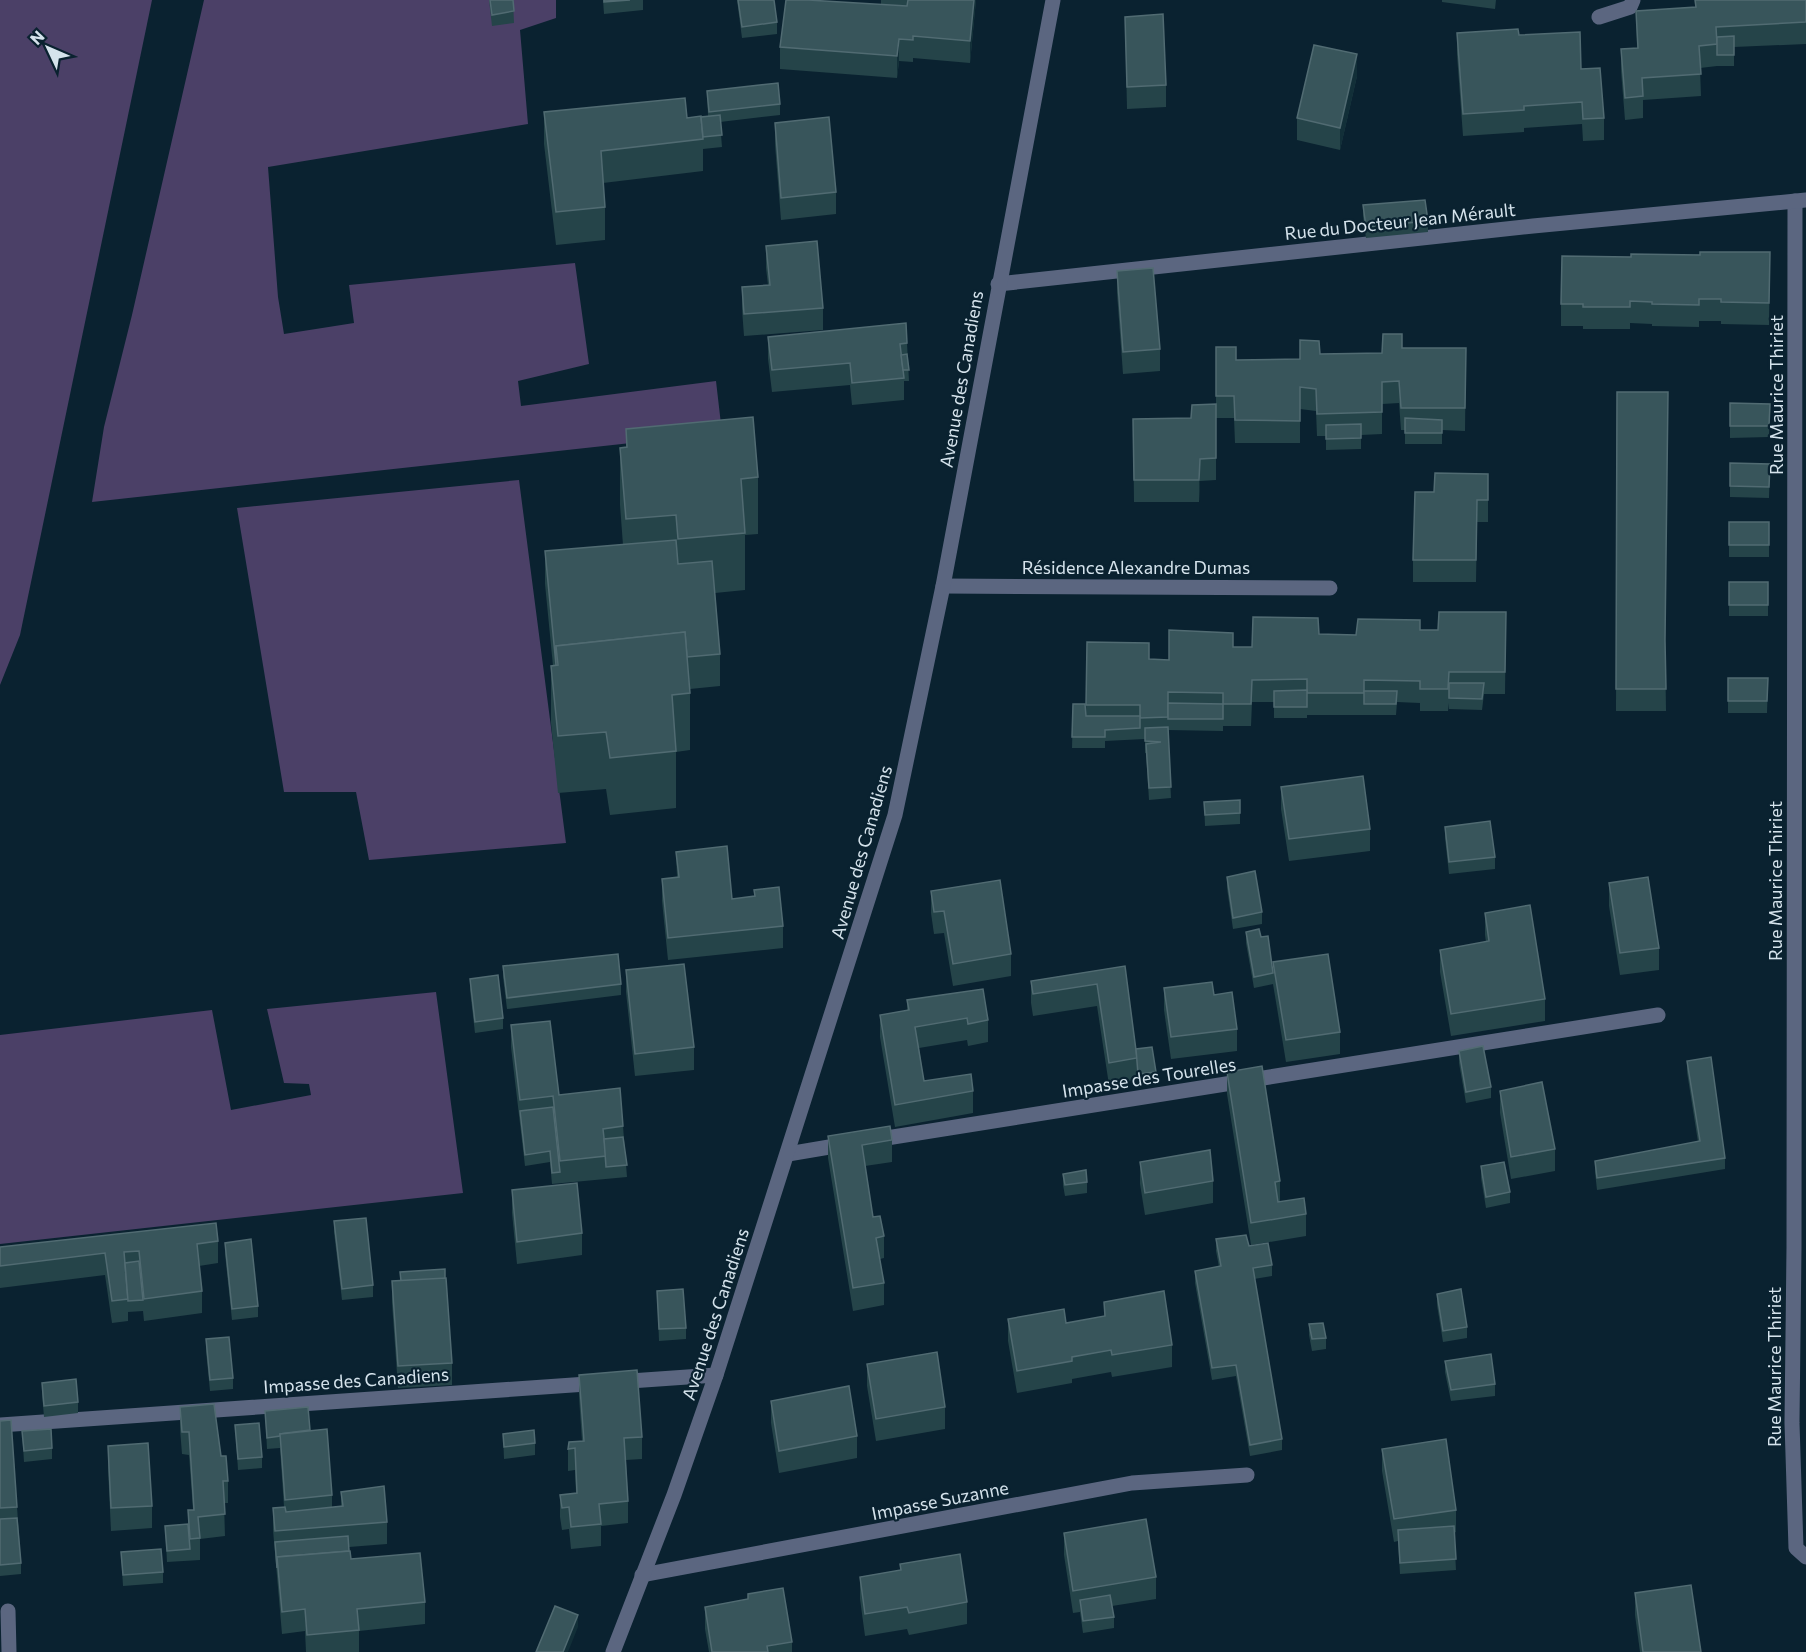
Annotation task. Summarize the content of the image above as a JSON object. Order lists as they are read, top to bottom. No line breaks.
{"streets":{"street":["Rue du Docteur Jean Mérault","Avenue des Canadiens","Rue Maurice Thiriet","Résidence Alexandre Dumas","Impasse des Tourelles","Impasse des Canadiens","Impasse Suzanne"]},"crossings":[["Rue du Docteur Jean Mérault","Avenue des Canadiens"],["Rue du Docteur Jean Mérault","Rue Maurice Thiriet"],["Avenue des Canadiens","Résidence Alexandre Dumas"],["Avenue des Canadiens","Impasse des Tourelles"],["Avenue des Canadiens","Impasse des Canadiens"],["Avenue des Canadiens","Impasse Suzanne"]],"north":"top left"}
